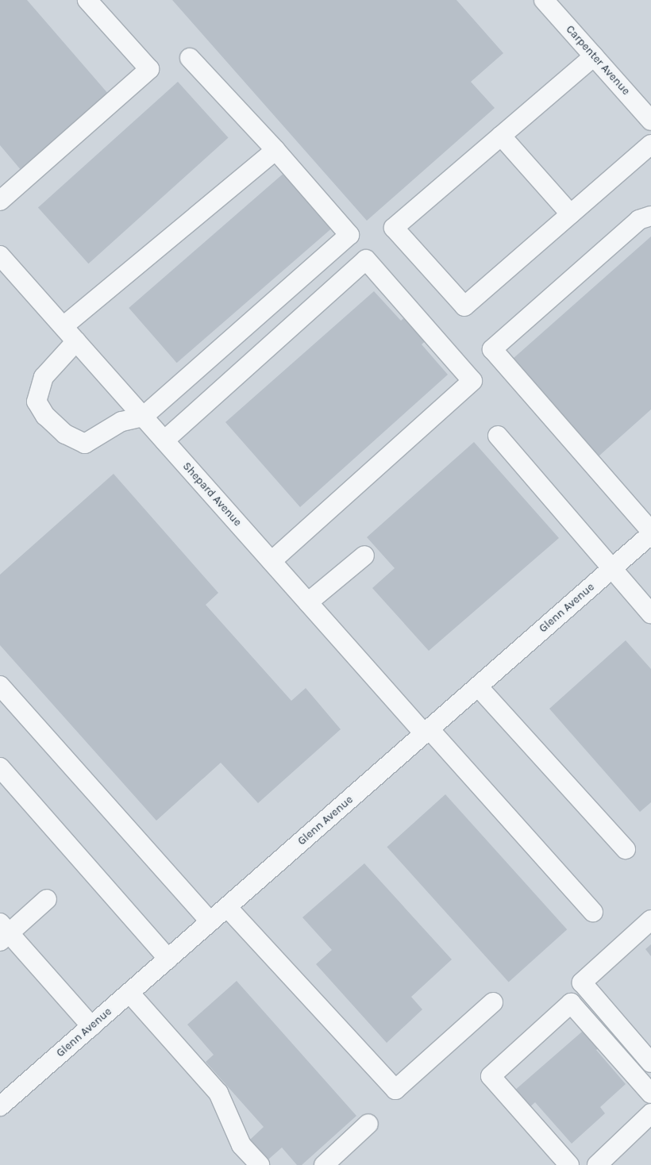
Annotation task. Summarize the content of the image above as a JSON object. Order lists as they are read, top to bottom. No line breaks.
{"streets":{"street":["Carpenter Avenue","Shepard Avenue","Glenn Avenue"]},"crossings":[["Shepard Avenue","Glenn Avenue"]]}
